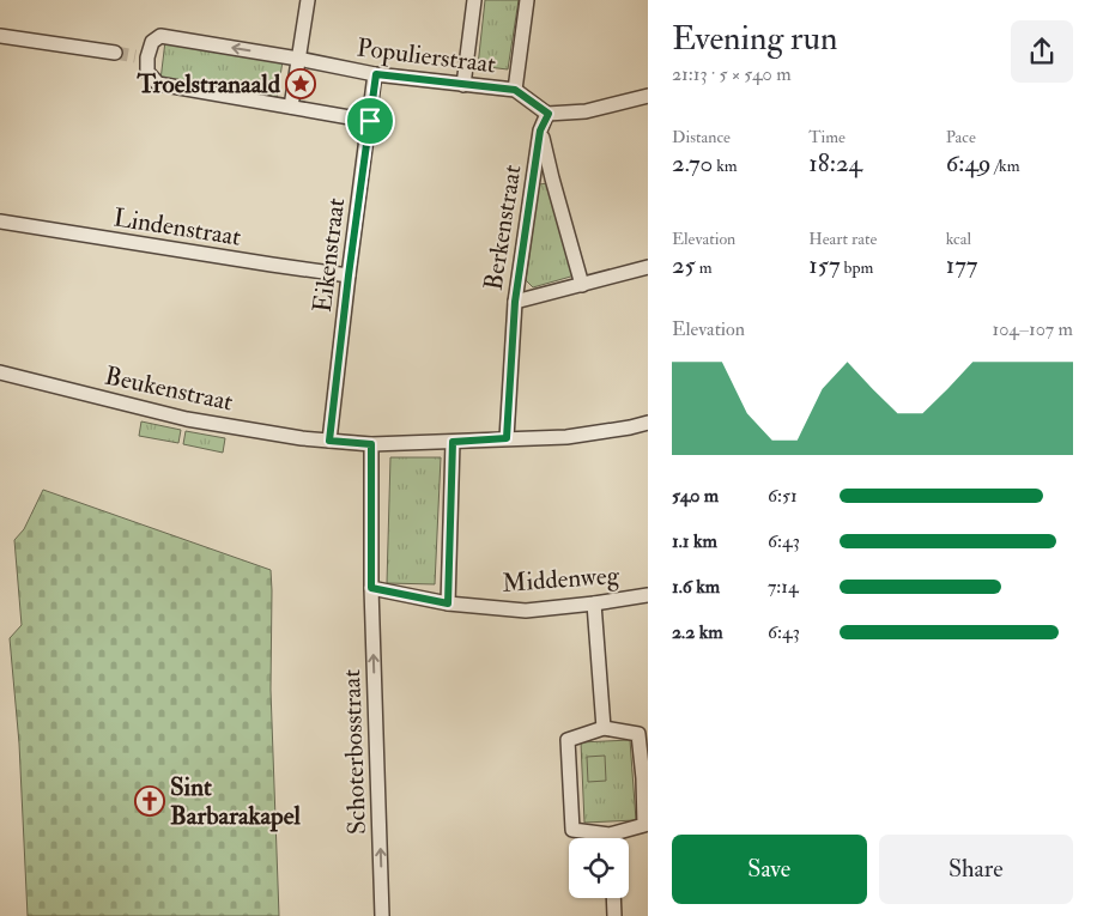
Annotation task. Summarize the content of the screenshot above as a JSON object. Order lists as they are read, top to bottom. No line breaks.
{"streets":{"street":["Populierstraat","Lindenstraat","Berkenstraat","Eikenstraat","Beukenstraat","Middenweg","Schoterbosstraat"]},"crossings":[["Populierstraat","Berkenstraat"],["Populierstraat","Eikenstraat"],["Lindenstraat","Eikenstraat"],["Berkenstraat","Beukenstraat"],["Eikenstraat","Beukenstraat"],["Beukenstraat","Schoterbosstraat"],["Middenweg","Schoterbosstraat"]],"one_way":["Schoterbosstraat"],"places":{"place":["Troelstranaald"],"church":["Sint Barbarakapel"]},"page":{"heading":["Evening run","21:13 · 5 × 540 m"],"stats":[["Distance","2.70 km"],["Time","18:24"],["Pace","6:49 /km"],["Elevation","25 m"],["Heart rate","157 bpm"],["kcal","177"]],"chart":["Elevation","104–107 m"],"list":[{"name":"540 m","note":"6:51"},{"name":"1.1 km","note":"6:43"},{"name":"1.6 km","note":"7:14"},{"name":"2.2 km","note":"6:43"}],"buttons":["Save","Share"]}}
